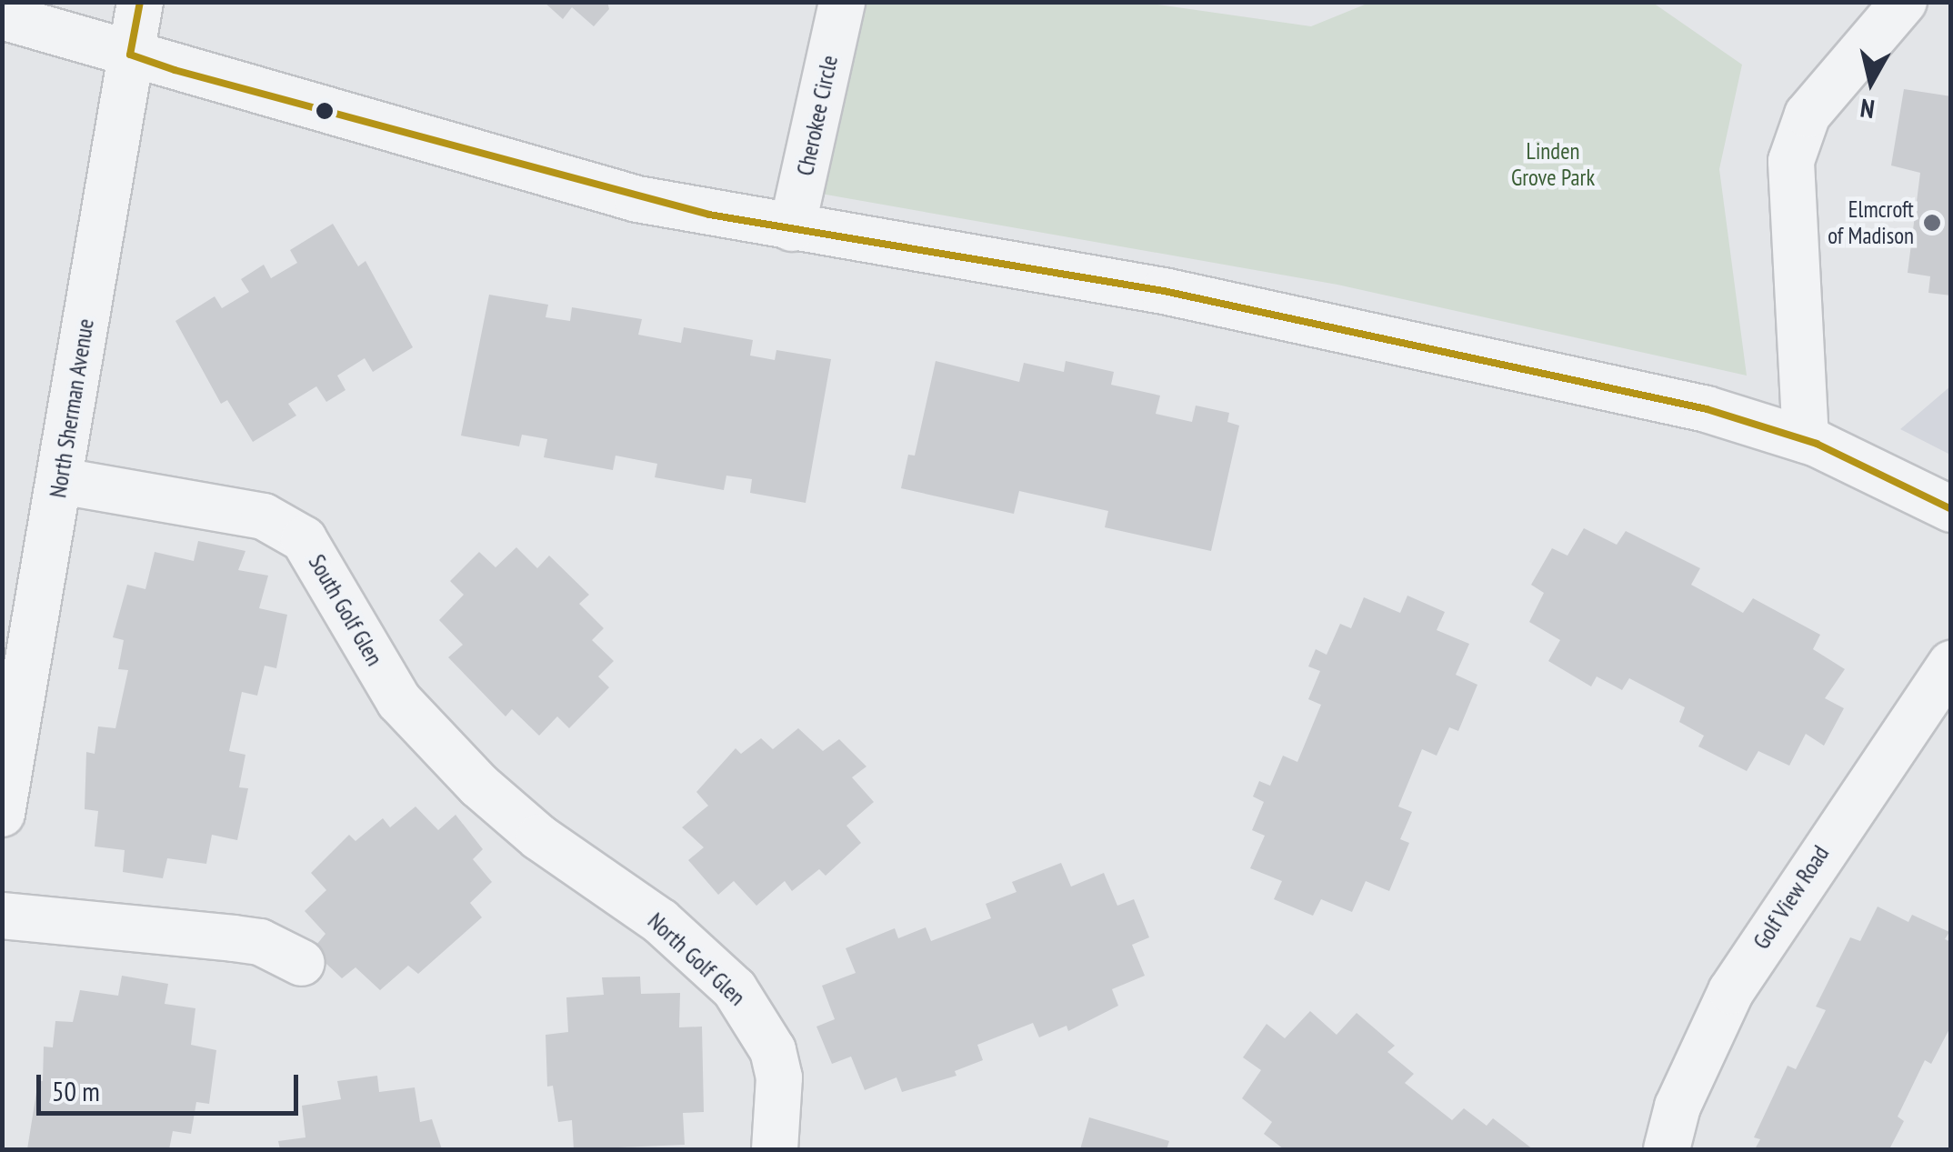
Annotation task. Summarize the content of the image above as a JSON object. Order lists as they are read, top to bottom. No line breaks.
{"streets":{"street":["Cherokee Circle","North Sherman Avenue","South Golf Glen","Golf View Road","North Golf Glen"]},"crossings":[["North Sherman Avenue","South Golf Glen"],["South Golf Glen","North Golf Glen"]],"parks":["Linden Grove Park"],"places":["Elmcroft of Madison"],"scale_bar":"50 m","north":"bottom"}
